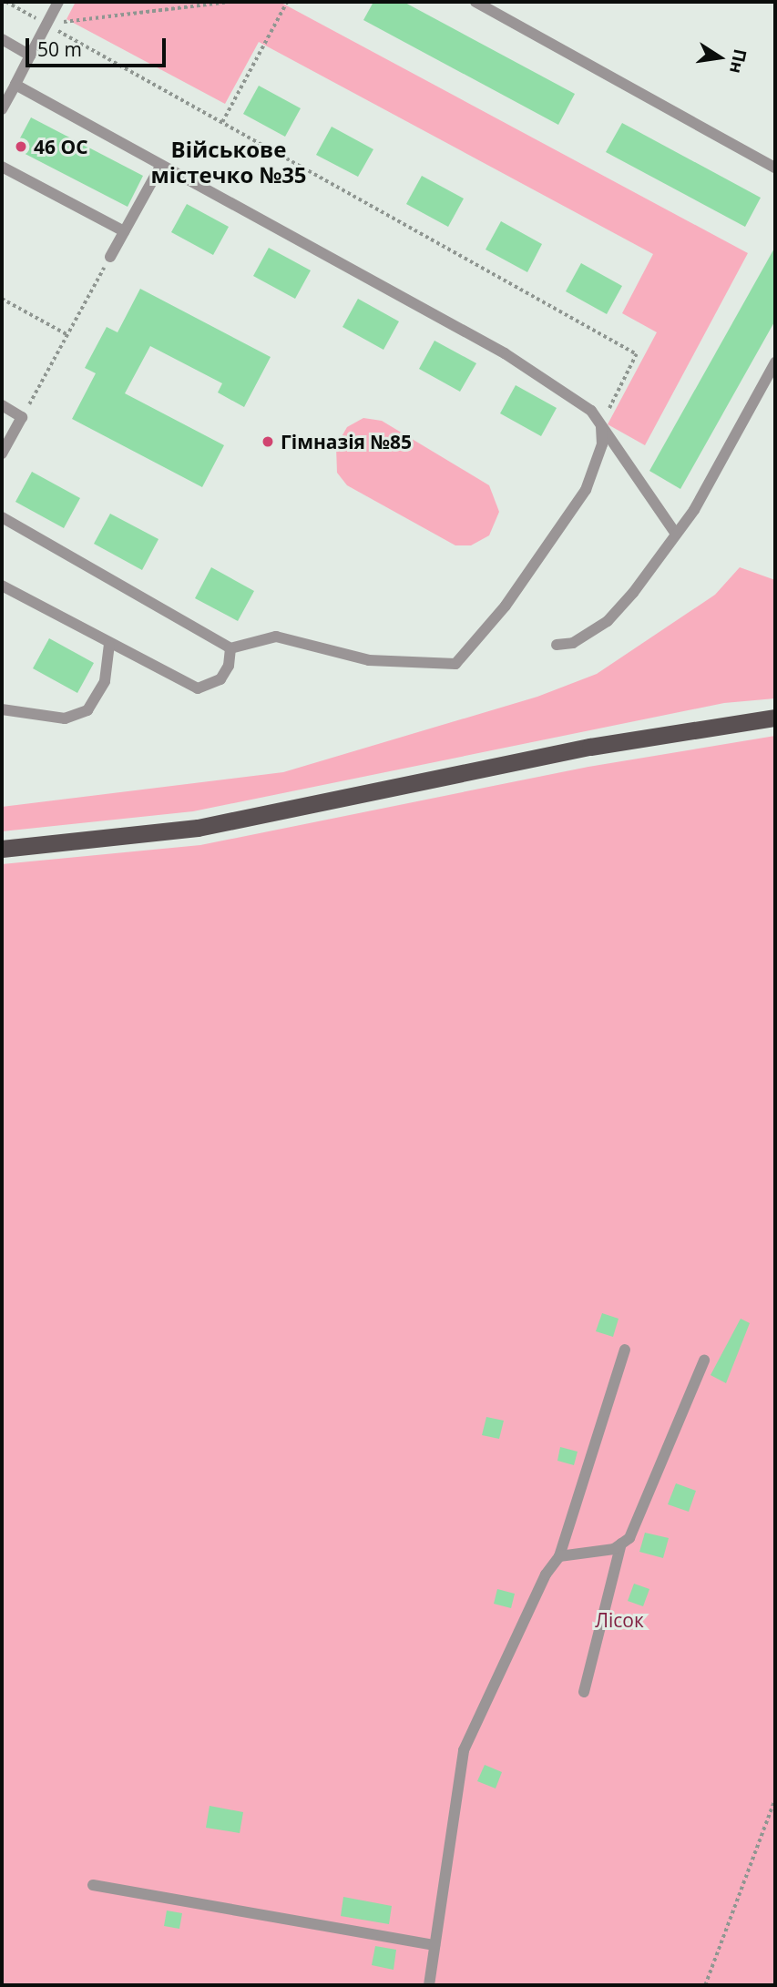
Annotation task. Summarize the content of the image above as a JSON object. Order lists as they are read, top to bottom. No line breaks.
{"districts":["Військове містечко №35"],"parks":["Лісок"],"places":["46 ОС","Гімназія №85"],"scale_bar":"50 m","north":"right"}
